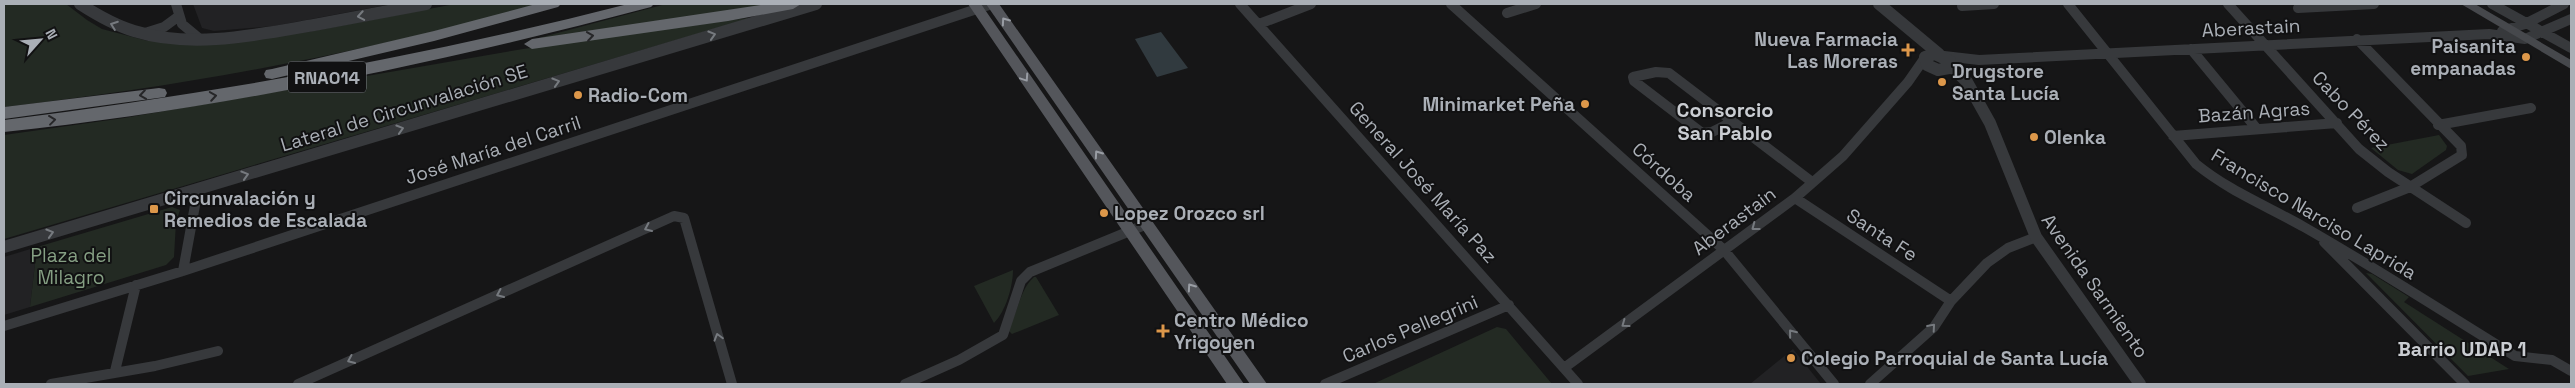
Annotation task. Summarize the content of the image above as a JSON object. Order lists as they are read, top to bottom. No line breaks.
{"streets":{"highway":["RNA014"],"street":["Aberastain","Lateral de Circunvalación SE","Cabo Pérez","Bazán Agras","José María del Carril","Córdoba","General José María Paz","Francisco Narciso Laprida","Santa Fe","Avenida Sarmiento","Carlos Pellegrini"]},"crossings":[["Aberastain","Cabo Pérez"],["Aberastain","Córdoba"],["Aberastain","General José María Paz"],["Aberastain","Francisco Narciso Laprida"],["Aberastain","Santa Fe"],["Aberastain","Avenida Sarmiento"],["Cabo Pérez","Bazán Agras"],["Bazán Agras","Francisco Narciso Laprida"],["General José María Paz","Carlos Pellegrini"]],"one_way":["Lateral de Circunvalación SE"],"districts":["Consorcio San Pablo","Barrio UDAP 1"],"parks":["Plaza del Milagro"],"places":{"health":["Nueva Farmacia Las Moreras","Centro Médico Yrigoyen"],"other":["Paisanita empanadas","Drugstore Santa Lucía","Radio-Com","Minimarket Peña","Olenka","Lopez Orozco srl","Colegio Parroquial de Santa Lucía"],"transit":["Circunvalación y Remedios de Escalada"]},"north":"top right"}
